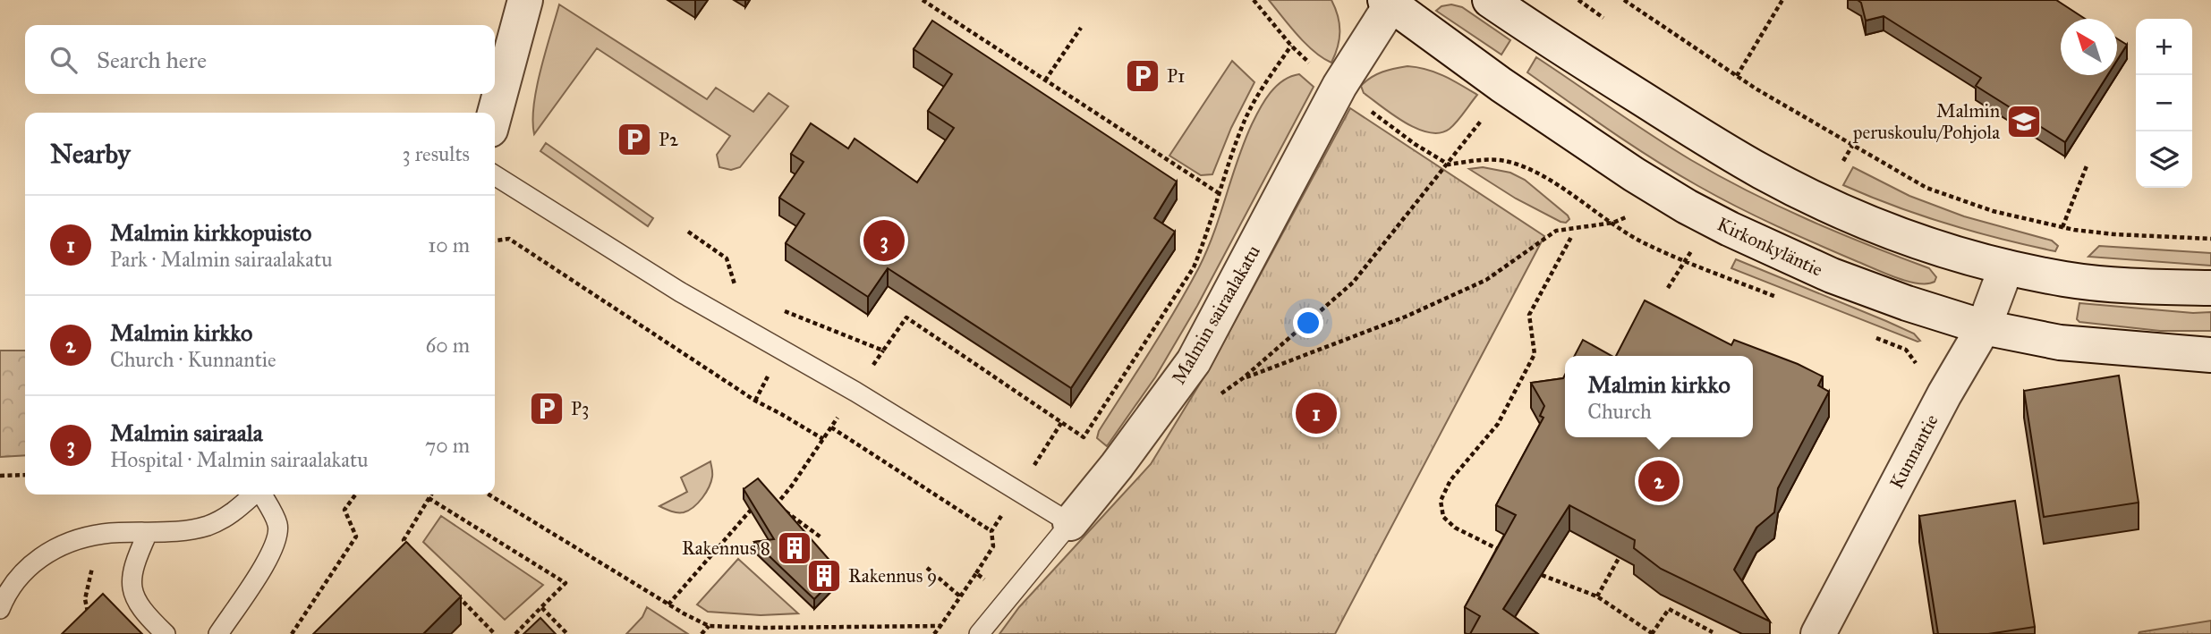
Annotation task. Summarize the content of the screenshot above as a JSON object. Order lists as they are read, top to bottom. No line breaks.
{"streets":{"main road":["Kirkonkyläntie","Malmin sairaalakatu","Kunnantie"]},"crossings":[["Kirkonkyläntie","Malmin sairaalakatu"],["Kirkonkyläntie","Kunnantie"]],"places":{"parking":["P1","P2","P3"],"school or university":["Malmin peruskoulu/Pohjola"],"building":["Rakennus 8","Rakennus 9"]},"north":"top left","page":{"map_buttons":["+","−"],"search":"Search here","heading":["Nearby","3 results"],"list":[{"mark":"1","name":"Malmin kirkkopuisto","note":"Park · Malmin sairaalakatu","value":"10 m"},{"mark":"2","name":"Malmin kirkko","note":"Church · Kunnantie","value":"60 m"},{"mark":"3","name":"Malmin sairaala","note":"Hospital · Malmin sairaalakatu","value":"70 m"}],"pins":["3","1","2"],"popup":["Malmin kirkko","Church"]}}
